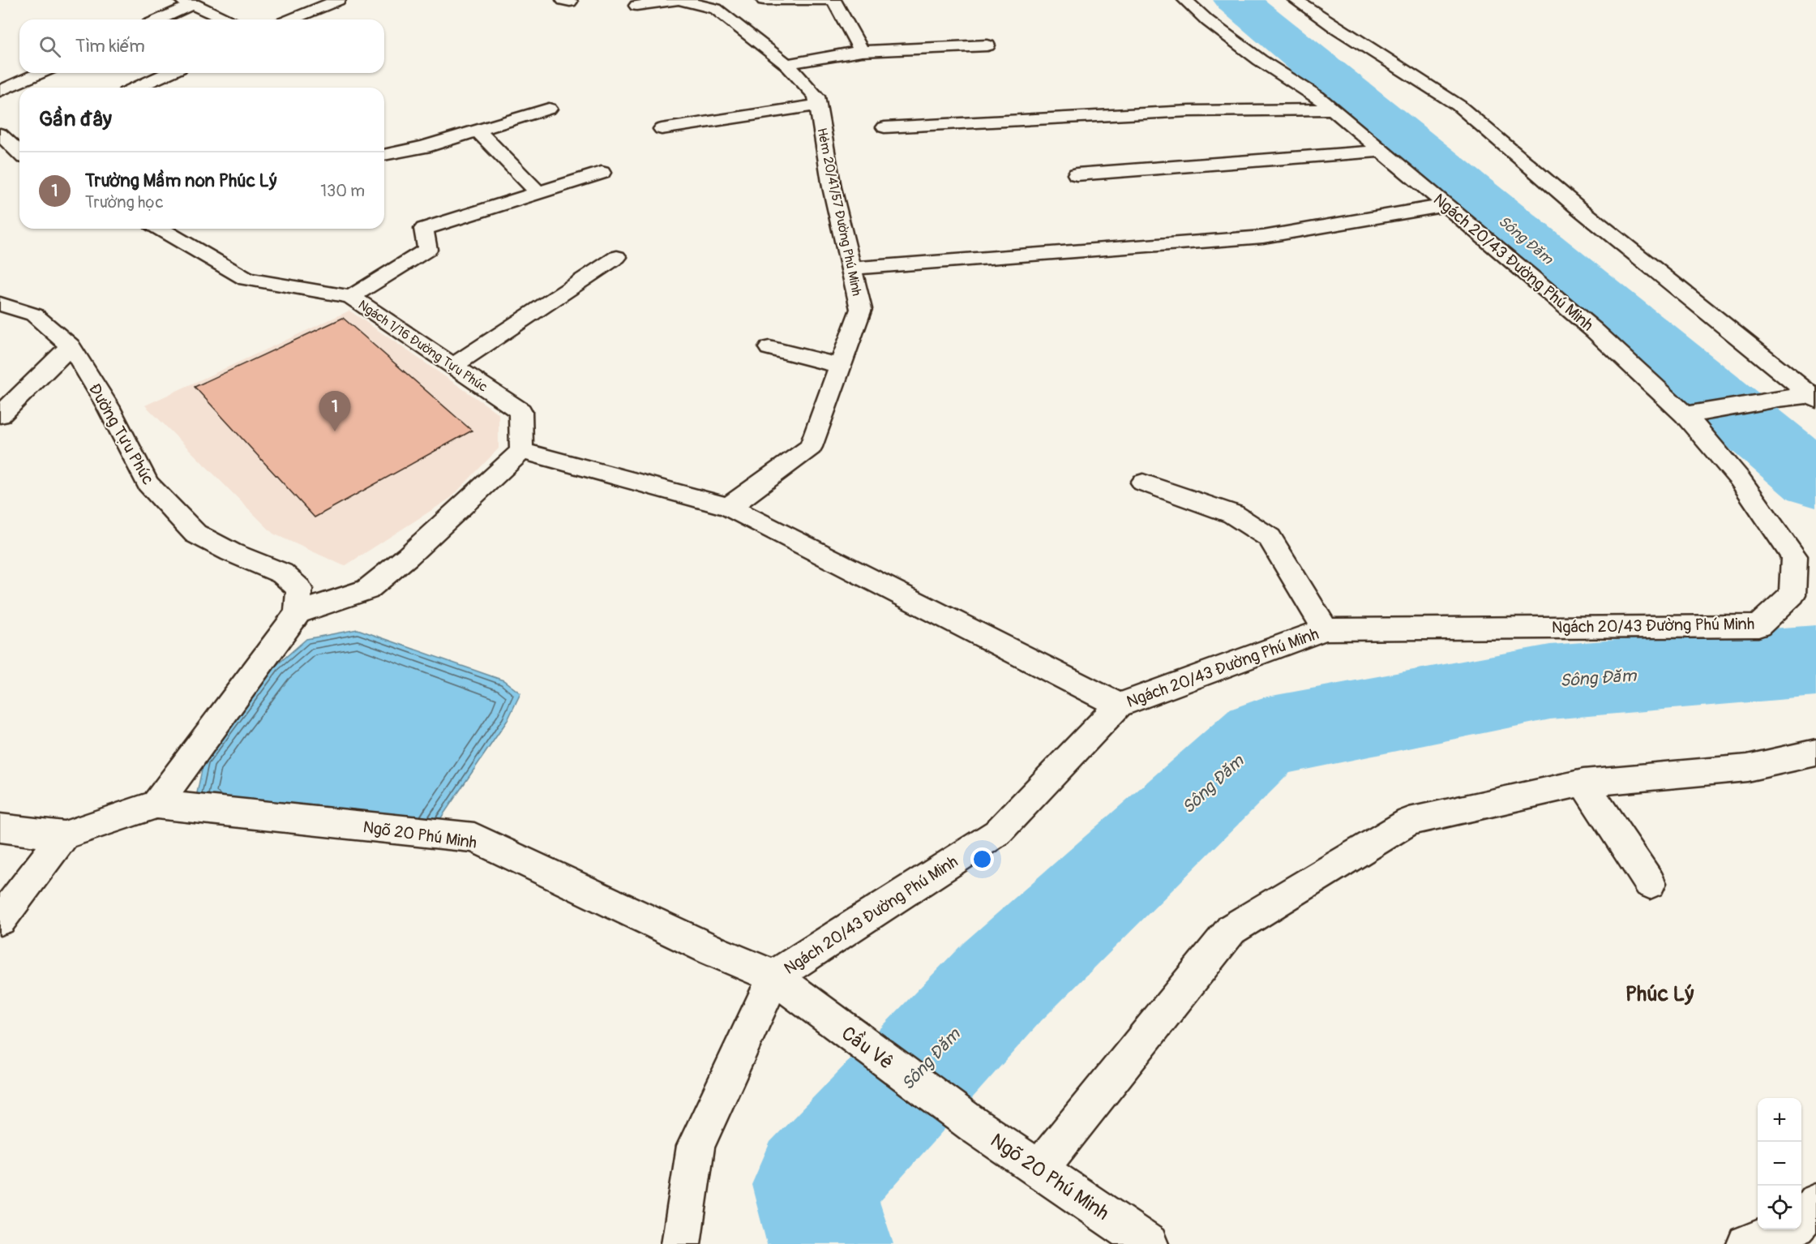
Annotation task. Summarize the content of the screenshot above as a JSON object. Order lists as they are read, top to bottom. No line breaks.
{"streets":{"street":["Hẻm 20/41/57 Đường Phú Minh","Ngách 20/43 Đường Phú Minh","Ngách 1/16 Đường Tựu Phúc","Đường Tựu Phúc","Ngõ 20 Phú Minh","Cầu Vê"]},"crossings":[["Ngách 20/43 Đường Phú Minh","Ngõ 20 Phú Minh"],["Ngõ 20 Phú Minh","Cầu Vê"]],"districts":["Phúc Lý"],"water":["Sông Đăm"],"page":{"search":"Tìm kiếm","heading":"Gần đây","list":[{"mark":"1","name":"Trường Mầm non Phúc Lý","note":"Trường học","value":"130 m"}],"pins":"1","map_buttons":["+","−"]}}
